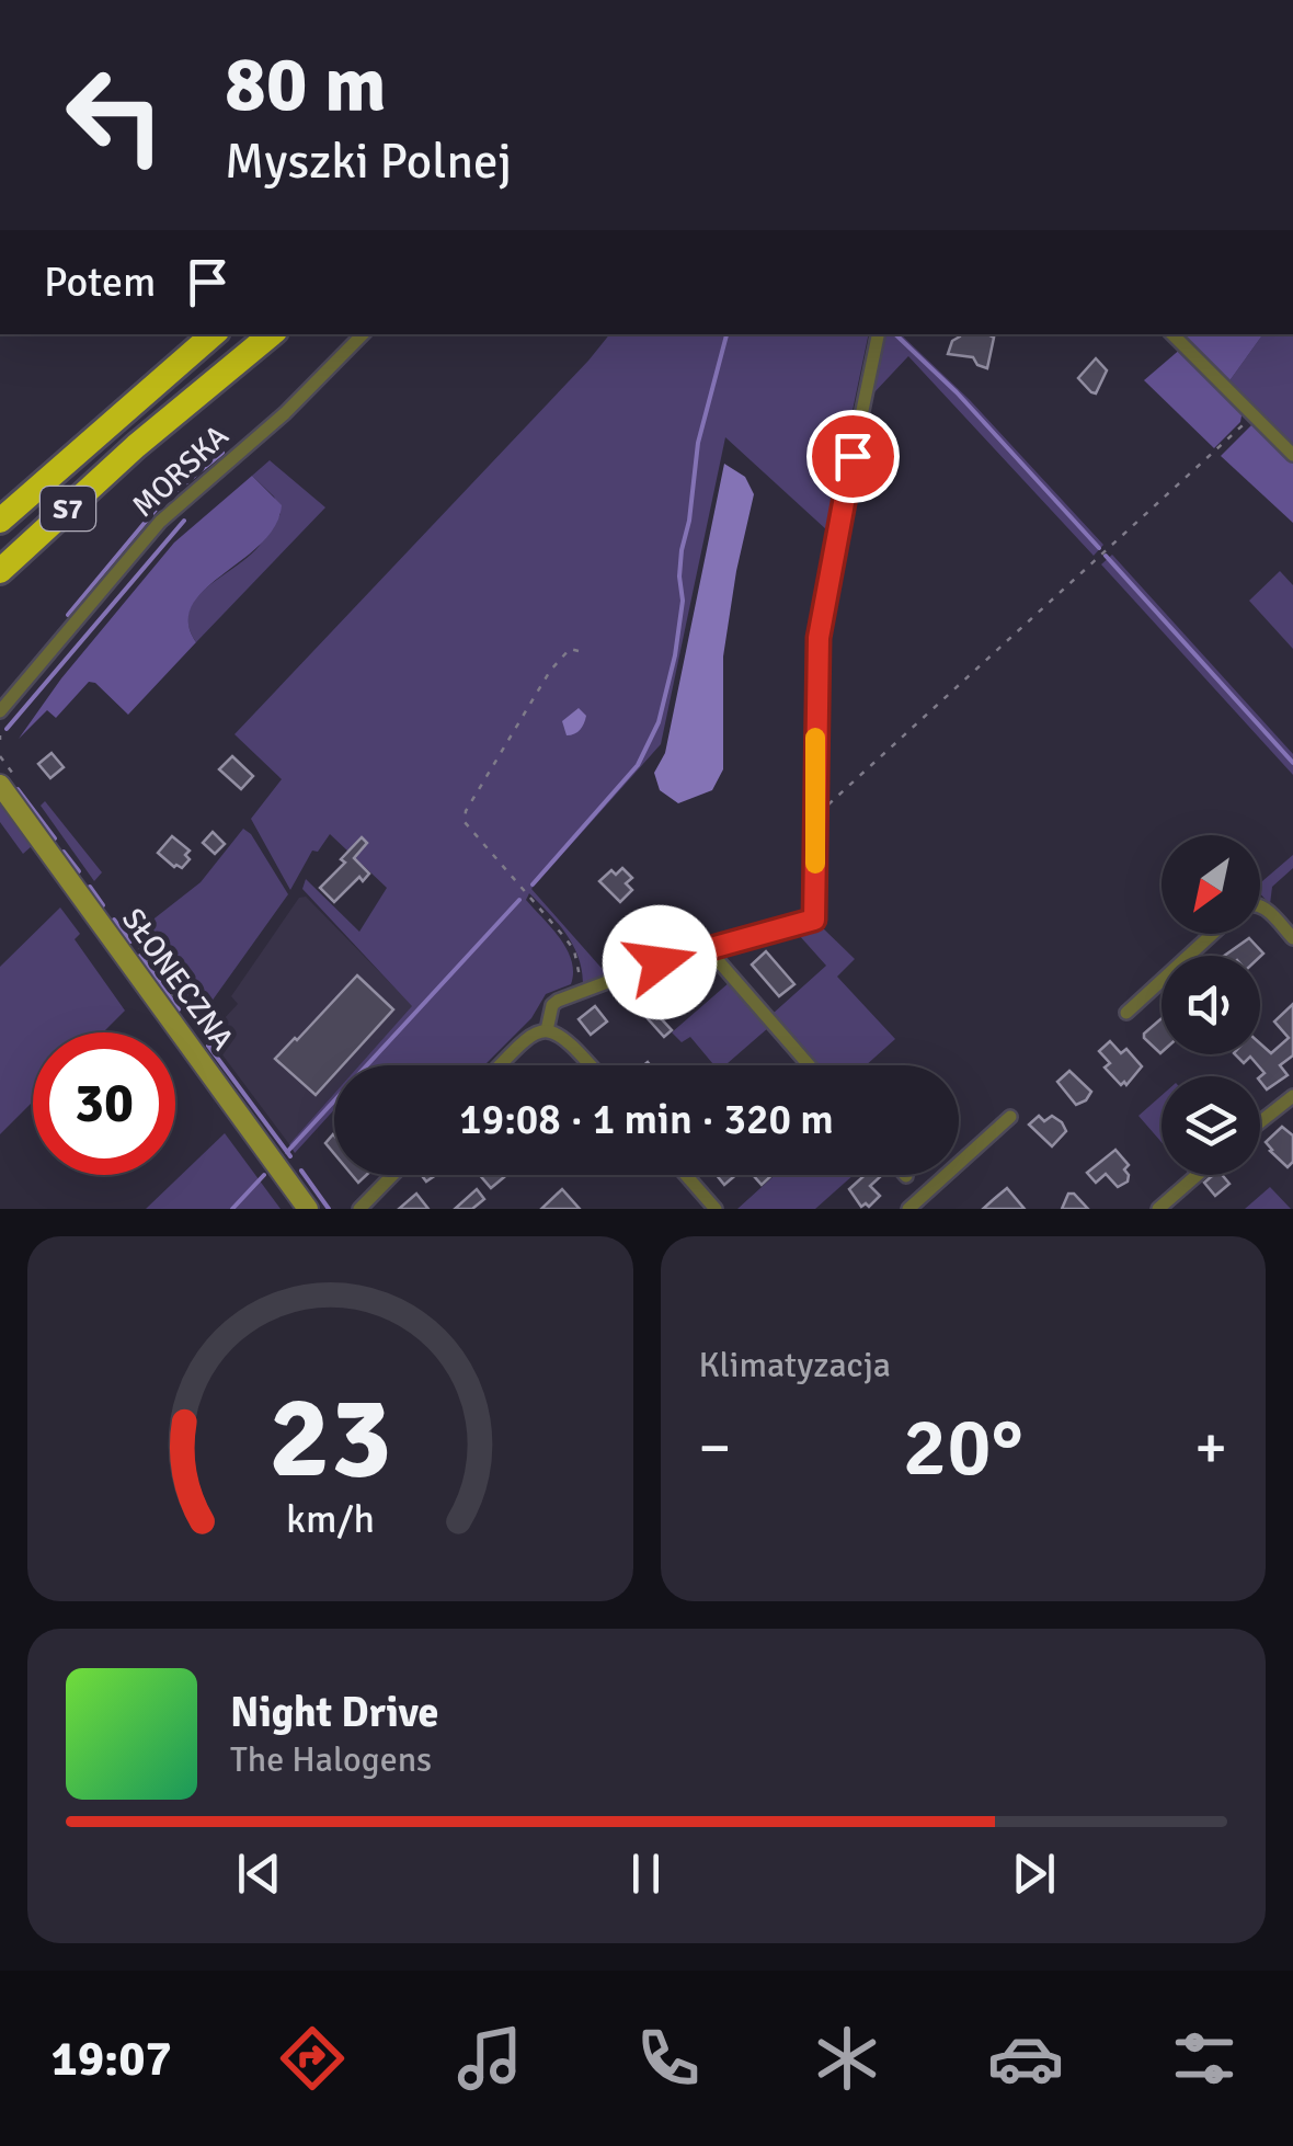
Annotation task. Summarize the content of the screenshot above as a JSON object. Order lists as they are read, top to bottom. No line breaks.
{"streets":{"highway":["S7"],"main road":["SŁONECZNA"],"street":["MORSKA"]},"north":"bottom left","page":{"turn":["80 m","Myszki Polnej"],"then":"Potem","limit":"30","trip":"19:08 · 1 min · 320 m","tile":"Klimatyzacja","heat":["−","20°","+"],"song":["Night Drive","The Halogens"],"tabs":"19:07","gauge":["23","km/h"]}}
